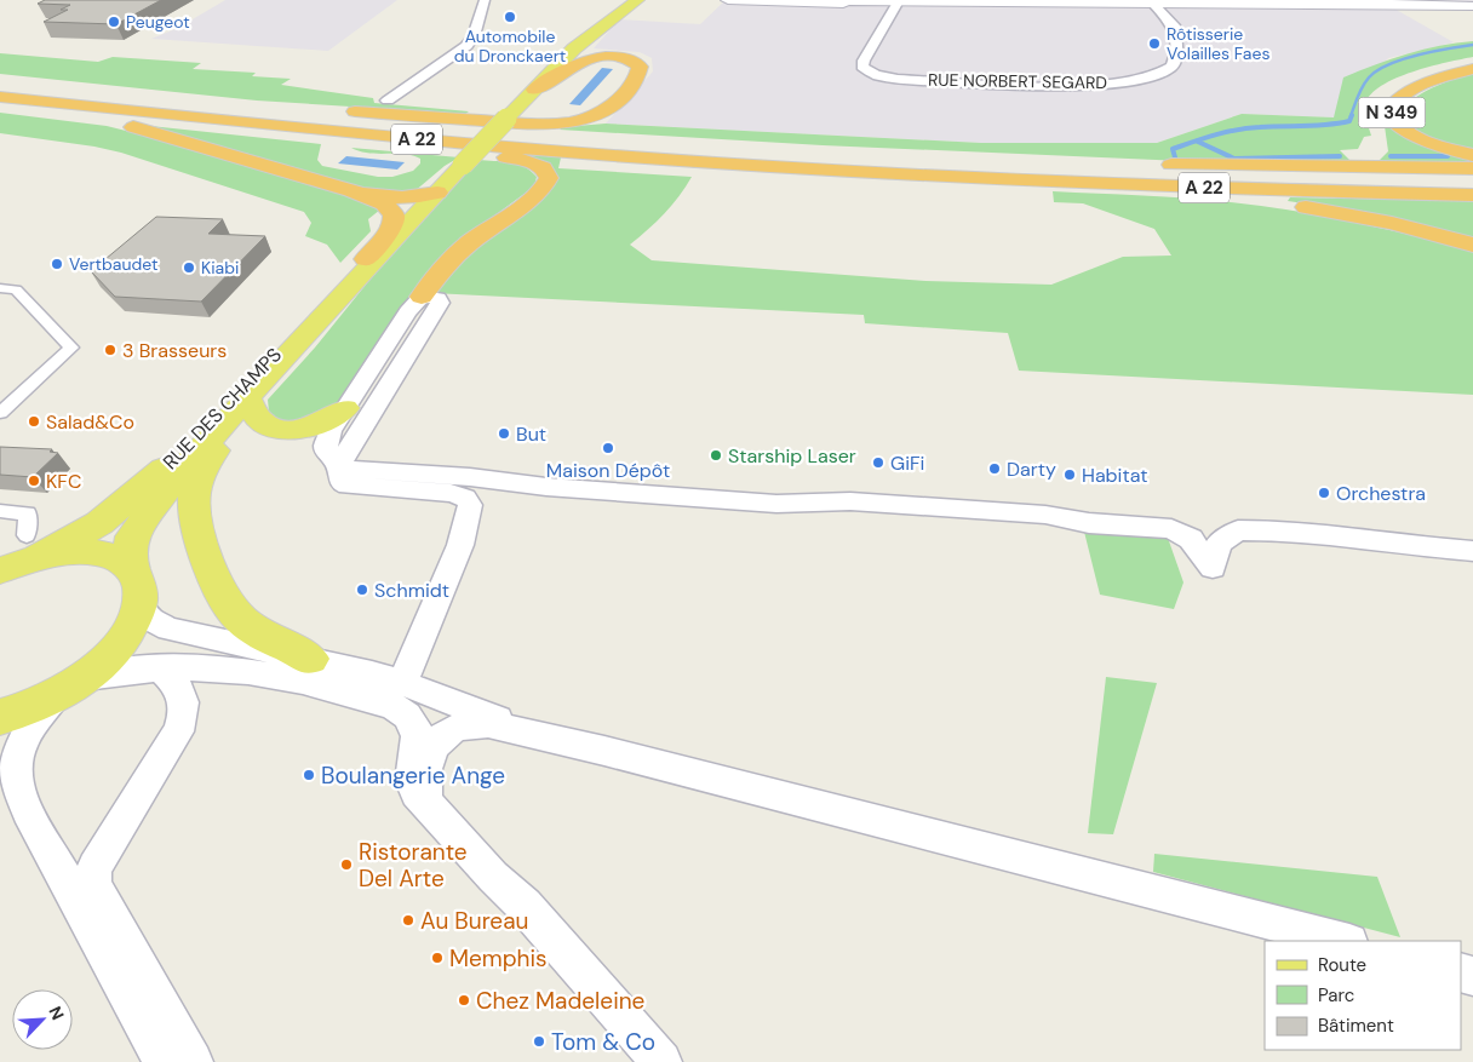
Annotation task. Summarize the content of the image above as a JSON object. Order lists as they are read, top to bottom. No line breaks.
{"streets":{"highway":["N 349","A 22"],"main road":["RUE DES CHAMPS"],"street":["RUE NORBERT SEGARD"]},"places":["Automobile du Dronckaert","Peugeot","Rôtisserie Volailles Faes","Vertbaudet","Kiabi","3 Brasseurs","Salad&Co","But","Maison Dépôt","Starship Laser","GiFi","Darty","Habitat","KFC","Orchestra","Schmidt","Boulangerie Ange","Ristorante Del Arte","Au Bureau","Memphis","Chez Madeleine","Tom & Co"],"legend":["Route","Parc","Bâtiment"],"north":"top right"}
